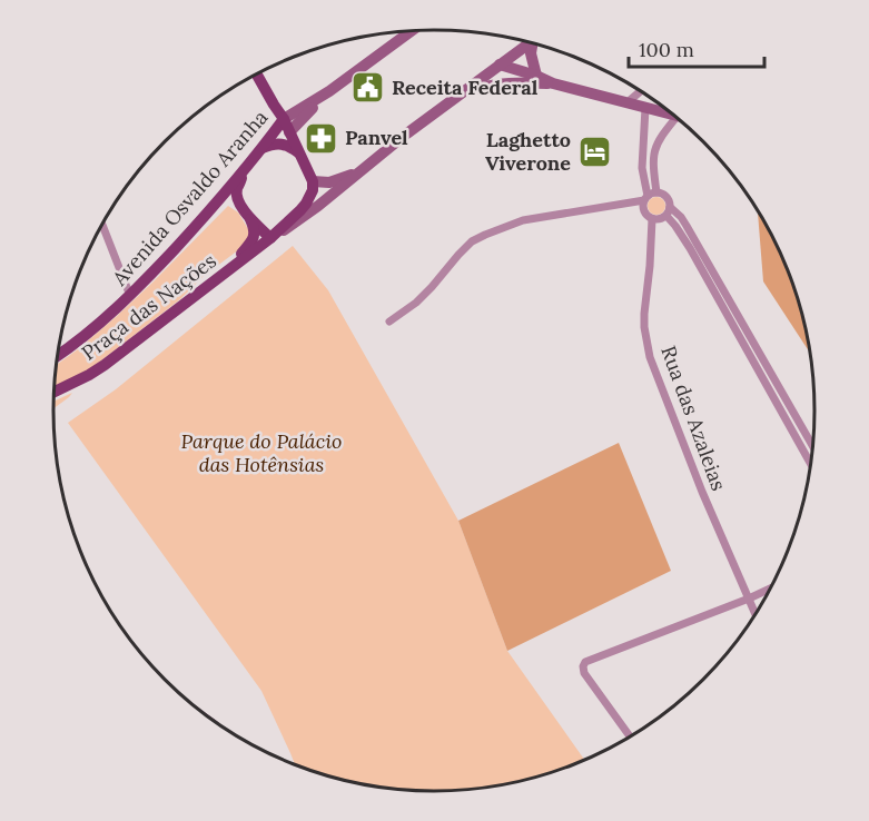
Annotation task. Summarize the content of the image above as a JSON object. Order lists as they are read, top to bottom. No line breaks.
{"streets":{"main road":["Avenida Osvaldo Aranha","Praça das Nações"],"street":["Rua das Azaleias"]},"crossings":[["Avenida Osvaldo Aranha","Praça das Nações"]],"parks":["Parque do Palácio das Hotênsias"],"places":{"public building":["Receita Federal"],"pharmacy":["Panvel"],"hotel":["Laghetto Viverone"]},"scale_bar":"100 m"}
